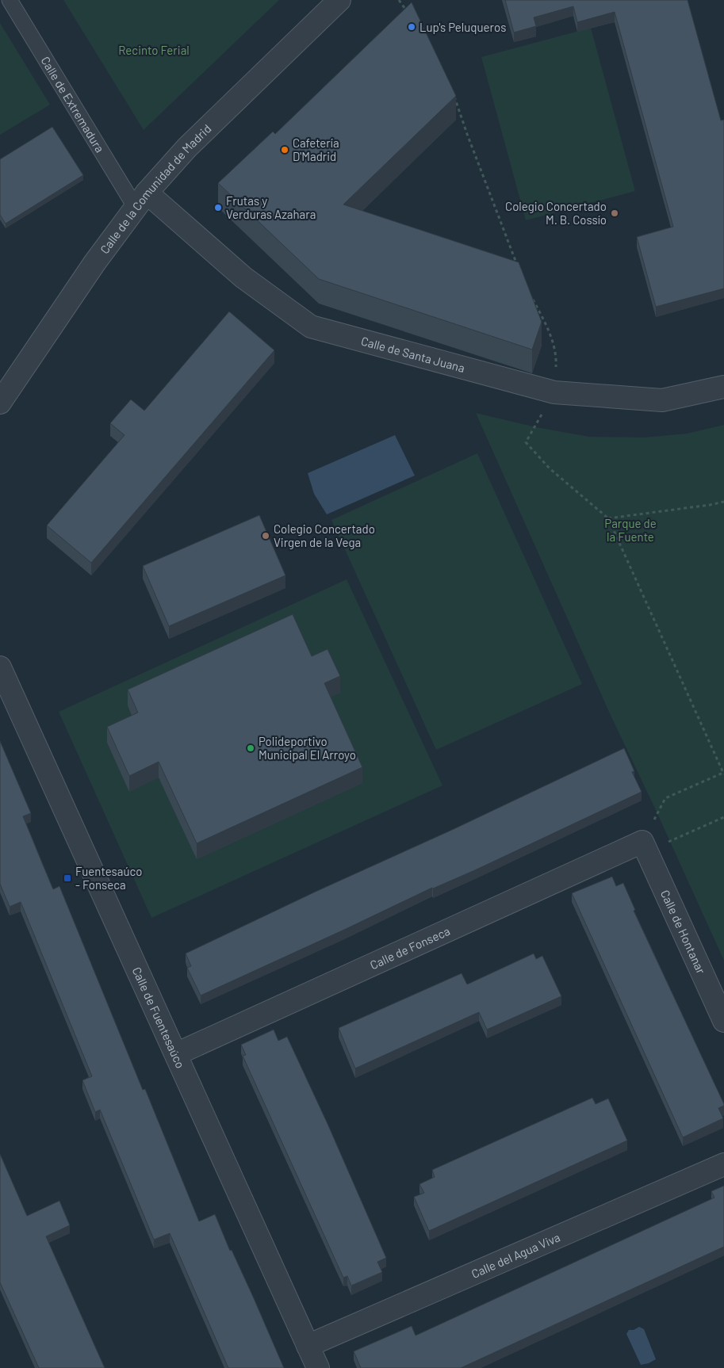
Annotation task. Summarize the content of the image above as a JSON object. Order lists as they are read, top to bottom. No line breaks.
{"streets":{"street":["Calle de la Comunidad de Madrid","Calle de Santa Juana","Calle de Hontanar","Calle de Fonseca","Calle de Fuentesaúco","Calle del Agua Viva"],"lane":["Calle de Extremadura"]},"crossings":[["Calle de Extremadura","Calle de la Comunidad de Madrid"],["Calle de Extremadura","Calle de Santa Juana"],["Calle de la Comunidad de Madrid","Calle de Santa Juana"],["Calle de Hontanar","Calle de Fonseca"],["Calle de Fonseca","Calle de Fuentesaúco"],["Calle de Fuentesaúco","Calle del Agua Viva"]],"parks":["Recinto Ferial","Parque de la Fuente"],"places":{"other":["Lup's Peluqueros","Cafetería D'Madrid","Frutas y Verduras Azahara","Colegio Concertado M. B. Cossío","Colegio Concertado Virgen de la Vega","Polideportivo Municipal El Arroyo"],"transit":["Fuentesaúco - Fonseca"]}}
